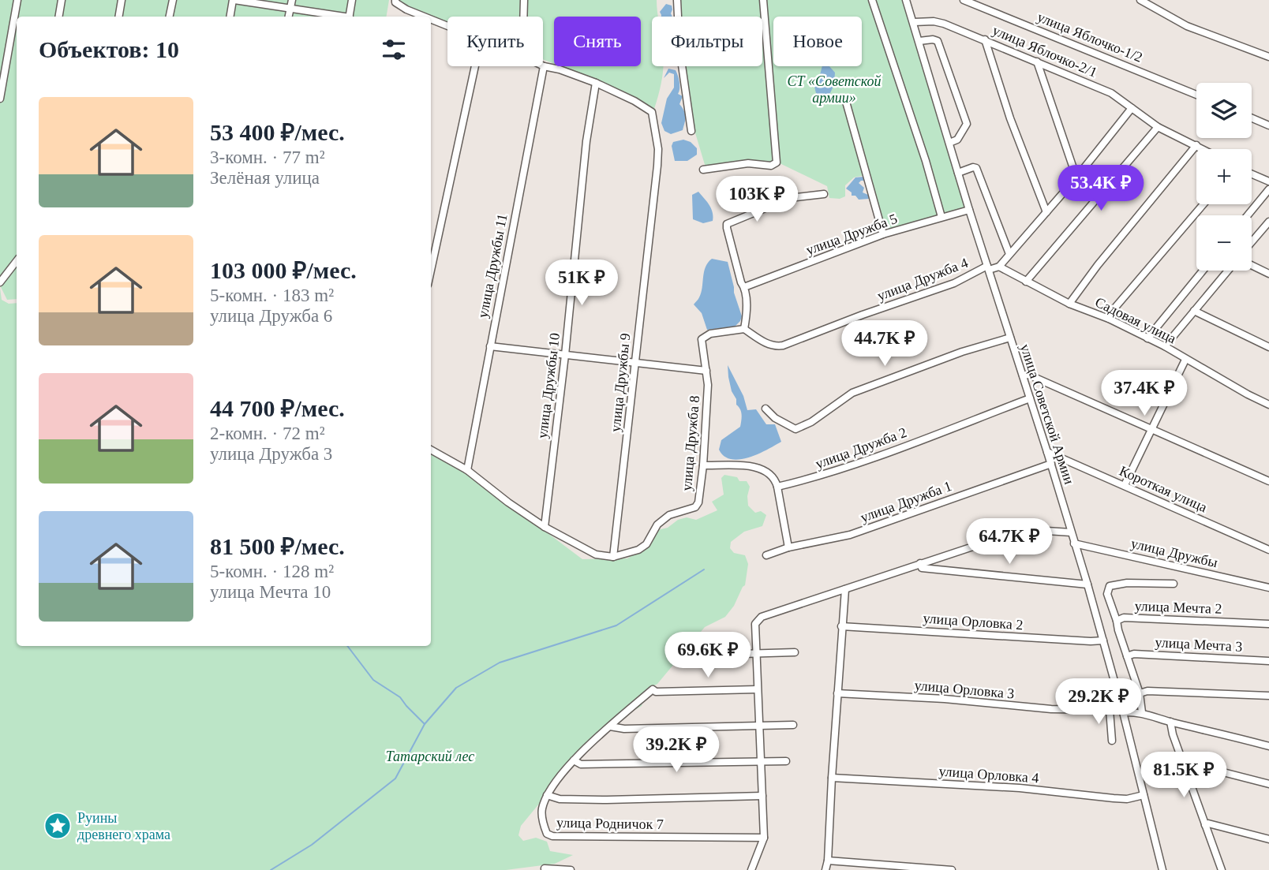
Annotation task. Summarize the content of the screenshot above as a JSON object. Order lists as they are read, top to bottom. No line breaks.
{"streets":{"street":["улица Яблочко-1/2","улица Яблочко-2/1","улица Дружба 5","улица Дружбы 11","улица Дружба 4","Садовая улица","улица Дружбы 9","улица Дружбы 10","улица Советской Армии","улица Дружба 8","улица Дружба 2","Короткая улица","улица Дружба 1","улица Дружбы","улица Мечта 2","улица Орловка 2","улица Мечта 3","улица Орловка 3","улица Орловка 4","улица Родничок 7"]},"crossings":[["улица Яблочко-2/1","улица Советской Армии"],["улица Дружба 5","улица Советской Армии"],["улица Дружба 4","улица Советской Армии"],["улица Дружба 4","улица Дружба 8"],["улица Дружбы 9","улица Дружбы 10"],["улица Дружбы 9","улица Дружба 8"],["улица Советской Армии","улица Дружба 2"],["улица Советской Армии","Короткая улица"],["улица Советской Армии","улица Дружба 1"],["улица Советской Армии","улица Дружбы"],["улица Советской Армии","улица Орловка 2"],["улица Советской Армии","улица Орловка 3"],["улица Советской Армии","улица Орловка 4"],["улица Мечта 2","улица Мечта 3"],["улица Мечта 2","улица Орловка 3"]],"parks":["СТ «Советской армии»","Татарский лес"],"places":{"place":["Руины древнего храма"]},"page":{"chip":["Купить","Снять","Фильтры","Новое"],"heading":"Объектов: 10","map_buttons":["+","−"],"list":[{"name":"53 400 ₽/мес.","note":"3-комн. · 77 m² · Зелёная улица"},{"name":"103 000 ₽/мес.","note":"5-комн. · 183 m² · улица Дружба 6"},{"name":"44 700 ₽/мес.","note":"2-комн. · 72 m² · улица Дружба 3"},{"name":"81 500 ₽/мес.","note":"5-комн. · 128 m² · улица Мечта 10"}],"price":["53.4K ₽","103K ₽","51K ₽","44.7K ₽","37.4K ₽","64.7K ₽","69.6K ₽","29.2K ₽","39.2K ₽","81.5K ₽"]}}
